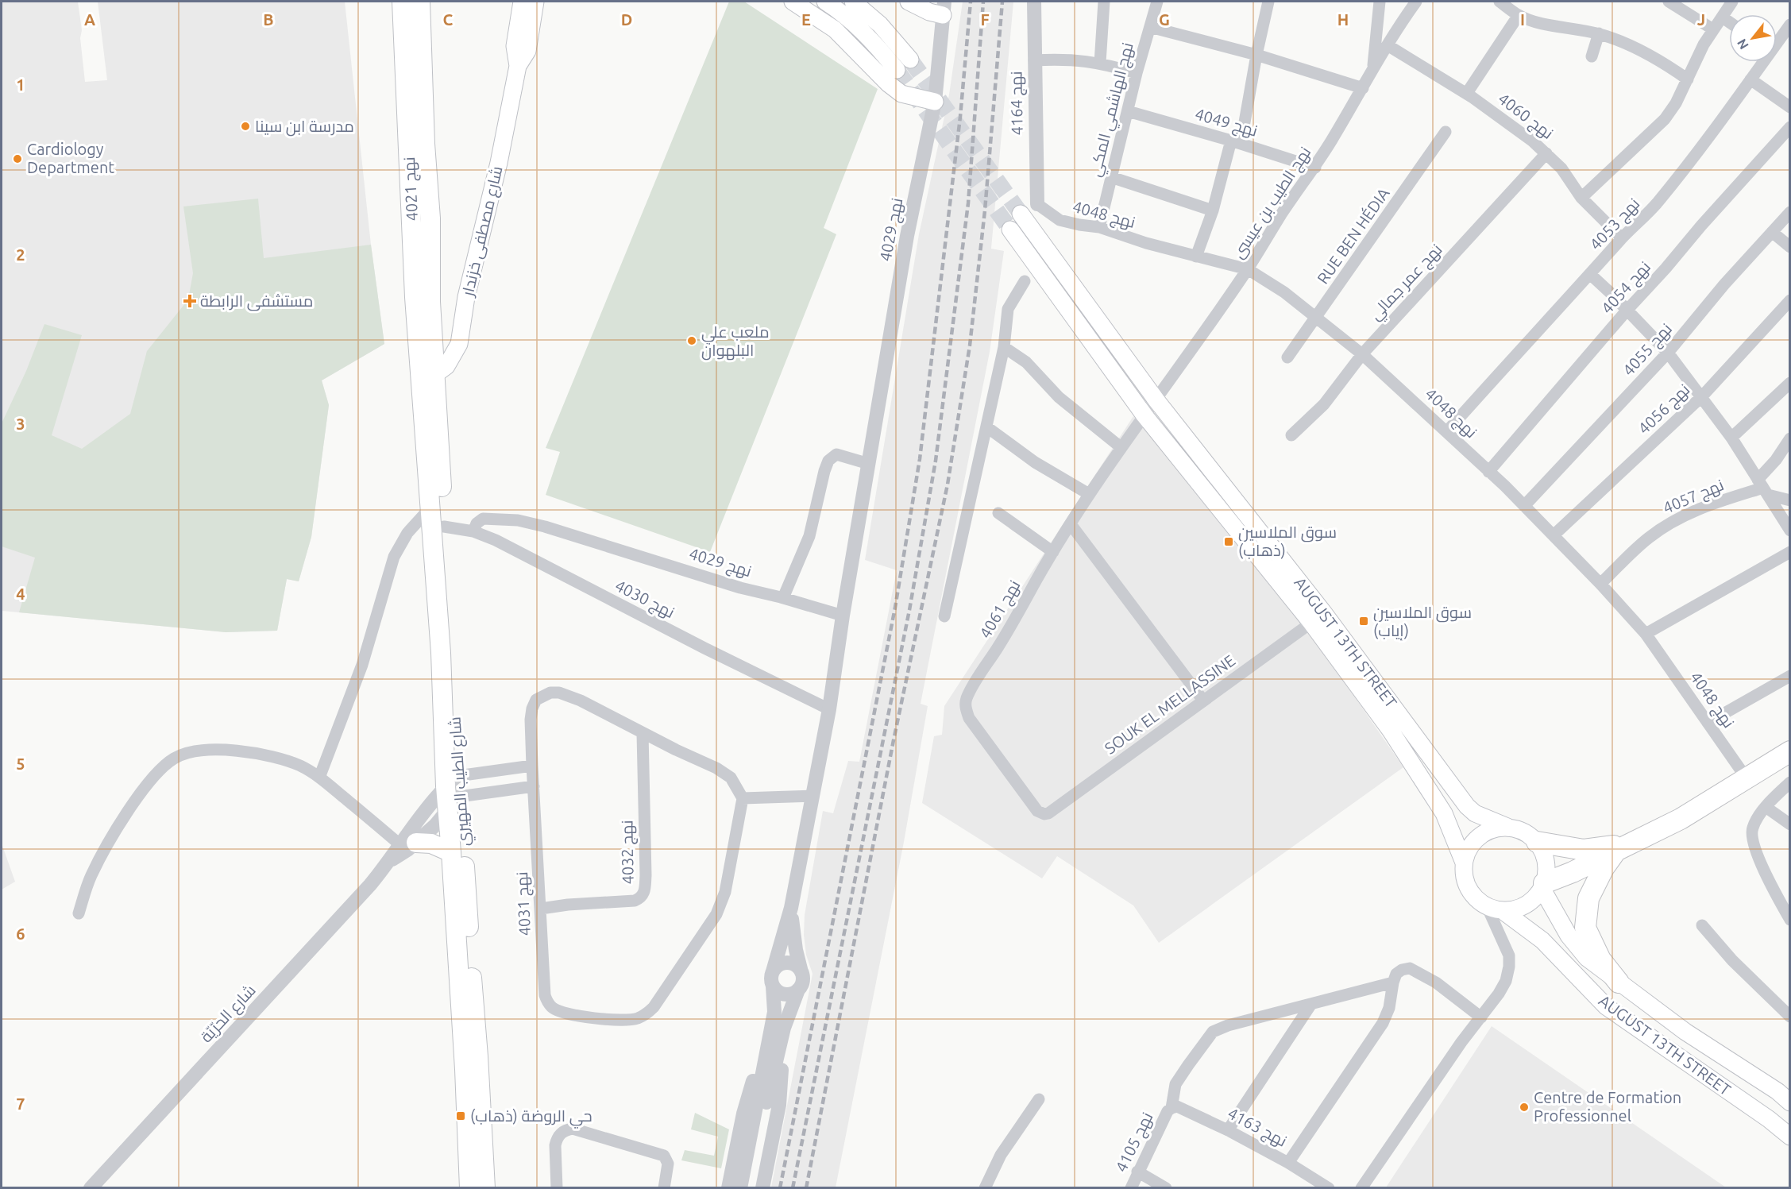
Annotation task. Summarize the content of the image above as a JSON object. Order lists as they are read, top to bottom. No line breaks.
{"streets":{"main road":["نهج 4021","شارع مصطفى خزندار","AUGUST 13TH STREET","شارع الطيب المهيري"],"street":["نهج 4164","نهج الهاشمي المكي","نهج 4060","نهج 4049","نهج الطيب بن عيسى","نهج 4048","نهج 4053","نهج 4029","RUE BEN HÉDIA","نهج عمر جمالي","نهج 4054","نهج 4055","نهج 4056","نهج 4057","نهج 4030","نهج 4061","SOUK EL MELLASSINE","نهج 4032","نهج 4031","شارع الحرّيّة","نهج 4163","نهج 4105"]},"crossings":[["نهج 4164","نهج 4048"],["نهج الهاشمي المكي","نهج 4049"],["نهج الهاشمي المكي","نهج 4048"],["نهج 4060","نهج الطيب بن عيسى"],["نهج 4060","نهج 4053"],["نهج 4060","نهج عمر جمالي"],["نهج 4049","نهج الطيب بن عيسى"],["نهج 4021","شارع مصطفى خزندار"],["نهج 4021","شارع الطيب المهيري"],["نهج الطيب بن عيسى","نهج 4048"],["نهج الطيب بن عيسى","نهج 4061"],["نهج الطيب بن عيسى","AUGUST 13TH STREET"],["نهج 4048","نهج 4053"],["نهج 4048","RUE BEN HÉDIA"],["نهج 4048","نهج عمر جمالي"],["نهج 4048","نهج 4054"],["نهج 4048","نهج 4055"],["نهج 4048","نهج 4056"],["نهج 4048","نهج 4057"],["نهج 4029","نهج 4030"],["شارع مصطفى خزندار","شارع الطيب المهيري"],["نهج 4030","شارع الطيب المهيري"],["نهج 4061","AUGUST 13TH STREET"],["نهج 4061","SOUK EL MELLASSINE"],["AUGUST 13TH STREET","SOUK EL MELLASSINE"],["شارع الطيب المهيري","شارع الحرّيّة"],["نهج 4032","نهج 4031"],["نهج 4163","نهج 4105"]],"places":{"other":["مدرسة ابن سينا","Cardiology Department","ملعب علي البلهوان","Centre de Formation Professionnel"],"health":["مستشفى الرابطة"],"transit":["سوق الملاسين (ذهاب)","سوق الملاسين (إياب)","حي الروضة (ذهاب)"]},"north":"bottom left","grid":{"columns":["A","B","C","D","E","F","G","H","I","J"],"rows":["1","2","3","4","5","6","7"]}}
